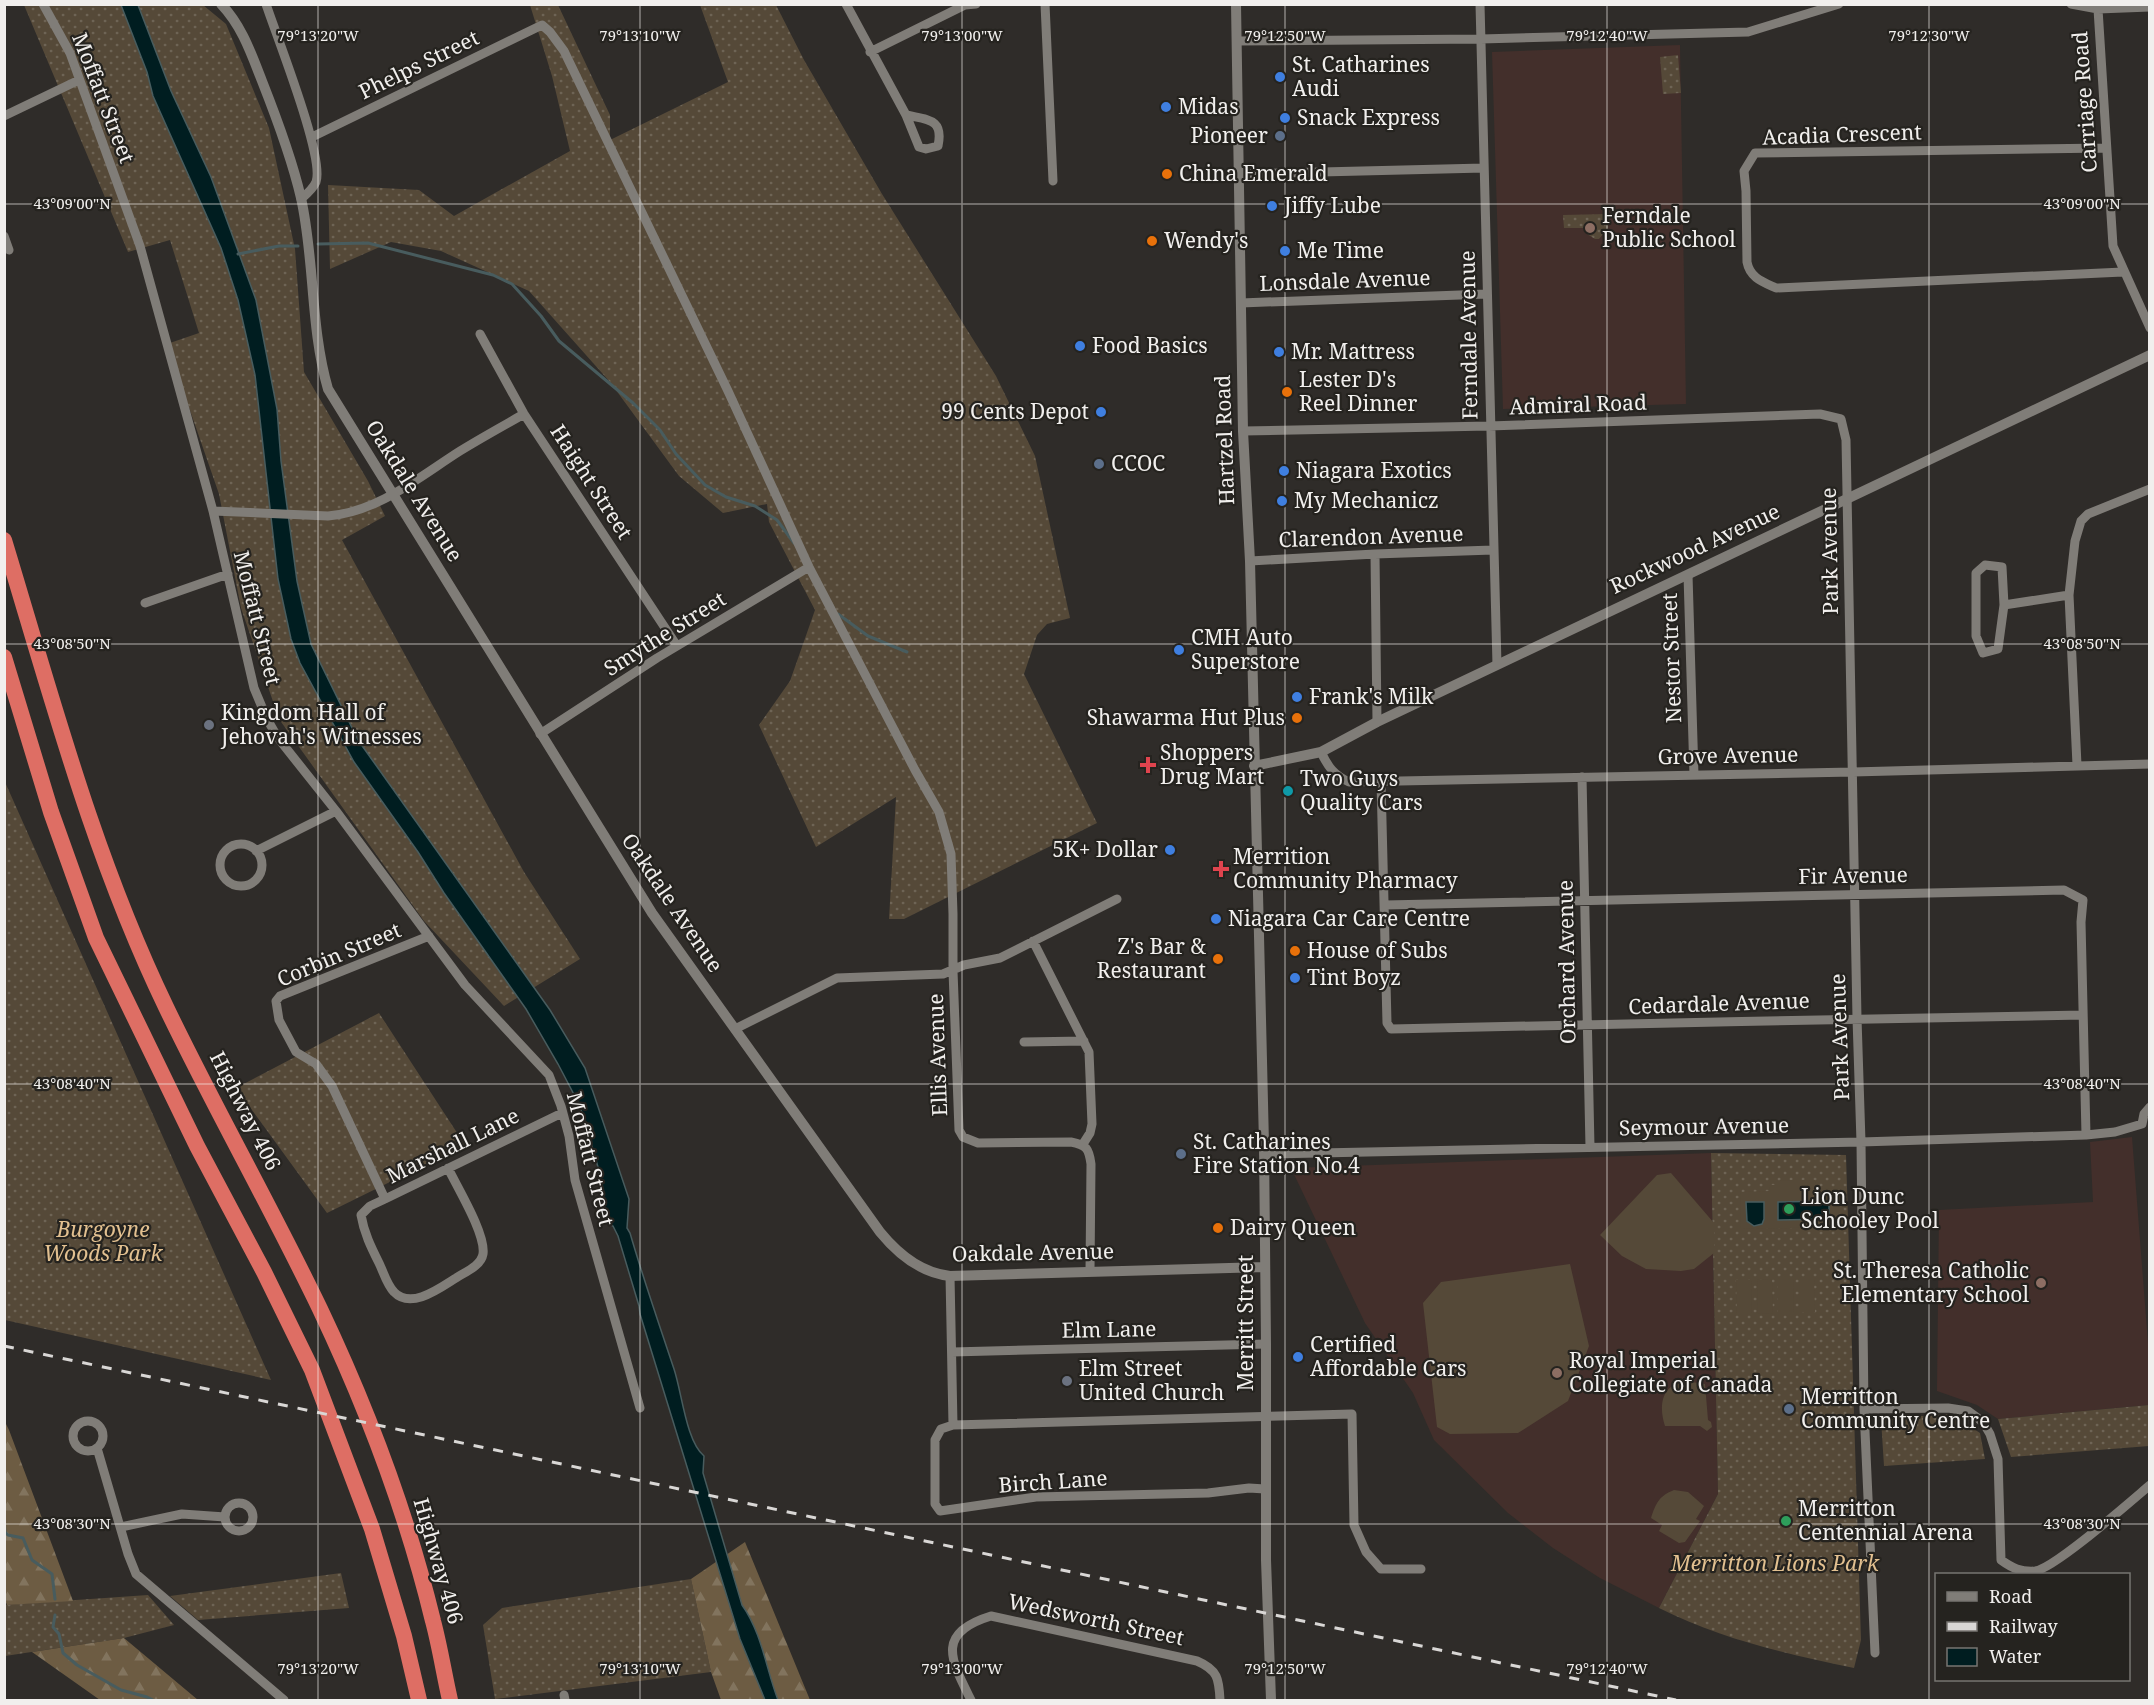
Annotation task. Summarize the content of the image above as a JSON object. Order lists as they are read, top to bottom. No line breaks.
{"streets":{"highway":["Highway 406"],"street":["Phelps Street","Moffatt Street","Carriage Road","Acadia Crescent","Lonsdale Avenue","Ferndale Avenue","Admiral Road","Hartzel Road","Haight Street","Oakdale Avenue","Clarendon Avenue","Rockwood Avenue","Park Avenue","Smythe Street","Nestor Street","Grove Avenue","Fir Avenue","Corbin Street","Orchard Avenue","Cedardale Avenue","Ellis Avenue","Seymour Avenue","Marshall Lane","Merritt Street","Elm Lane","Birch Lane","Wedsworth Street"]},"crossings":[["Phelps Street","Smythe Street"],["Moffatt Street","Corbin Street"],["Moffatt Street","Marshall Lane"],["Carriage Road","Acadia Crescent"],["Lonsdale Avenue","Ferndale Avenue"],["Lonsdale Avenue","Hartzel Road"],["Ferndale Avenue","Admiral Road"],["Ferndale Avenue","Clarendon Avenue"],["Ferndale Avenue","Rockwood Avenue"],["Admiral Road","Hartzel Road"],["Admiral Road","Park Avenue"],["Hartzel Road","Clarendon Avenue"],["Hartzel Road","Rockwood Avenue"],["Hartzel Road","Merritt Street"],["Haight Street","Smythe Street"],["Oakdale Avenue","Smythe Street"],["Oakdale Avenue","Merritt Street"],["Rockwood Avenue","Park Avenue"],["Rockwood Avenue","Nestor Street"],["Rockwood Avenue","Grove Avenue"],["Rockwood Avenue","Merritt Street"],["Park Avenue","Grove Avenue"],["Park Avenue","Fir Avenue"],["Park Avenue","Cedardale Avenue"],["Park Avenue","Seymour Avenue"],["Nestor Street","Grove Avenue"],["Grove Avenue","Orchard Avenue"],["Fir Avenue","Orchard Avenue"],["Fir Avenue","Cedardale Avenue"],["Fir Avenue","Seymour Avenue"],["Corbin Street","Marshall Lane"],["Orchard Avenue","Cedardale Avenue"],["Orchard Avenue","Seymour Avenue"],["Seymour Avenue","Merritt Street"],["Merritt Street","Elm Lane"],["Merritt Street","Birch Lane"]],"parks":["Burgoyne Woods Park","Merritton Lions Park"],"places":{"other":["St. Catharines Audi","Midas","Snack Express","Pioneer","China Emerald","Jiffy Lube","Ferndale Public School","Wendy's","Me Time","Food Basics","Mr. Mattress","Lester D's Reel Dinner","99 Cents Depot","CCOC","Niagara Exotics","My Mechanicz","CMH Auto Superstore","Frank's Milk","Shawarma Hut Plus","Kingdom Hall of Jehovah's Witnesses","Two Guys Quality Cars","5K+ Dollar","Niagara Car Care Centre","House of Subs","Z's Bar & Restaurant","Tint Boyz","St. Catharines Fire Station No.4","Lion Dunc Schooley Pool","Dairy Queen","St. Theresa Catholic Elementary School","Certified Affordable Cars","Royal Imperial Collegiate of Canada","Elm Street United Church","Merritton Community Centre","Merritton Centennial Arena"],"health":["Shoppers Drug Mart","Merrition Community Pharmacy"]},"legend":["Road","Railway","Water"],"coordinates":["79°13'20\"W","79°13'10\"W","79°13'00\"W","79°12'50\"W","79°12'40\"W","79°12'30\"W","43°09'00\"N","43°08'50\"N","43°08'40\"N","43°08'30\"N"]}
